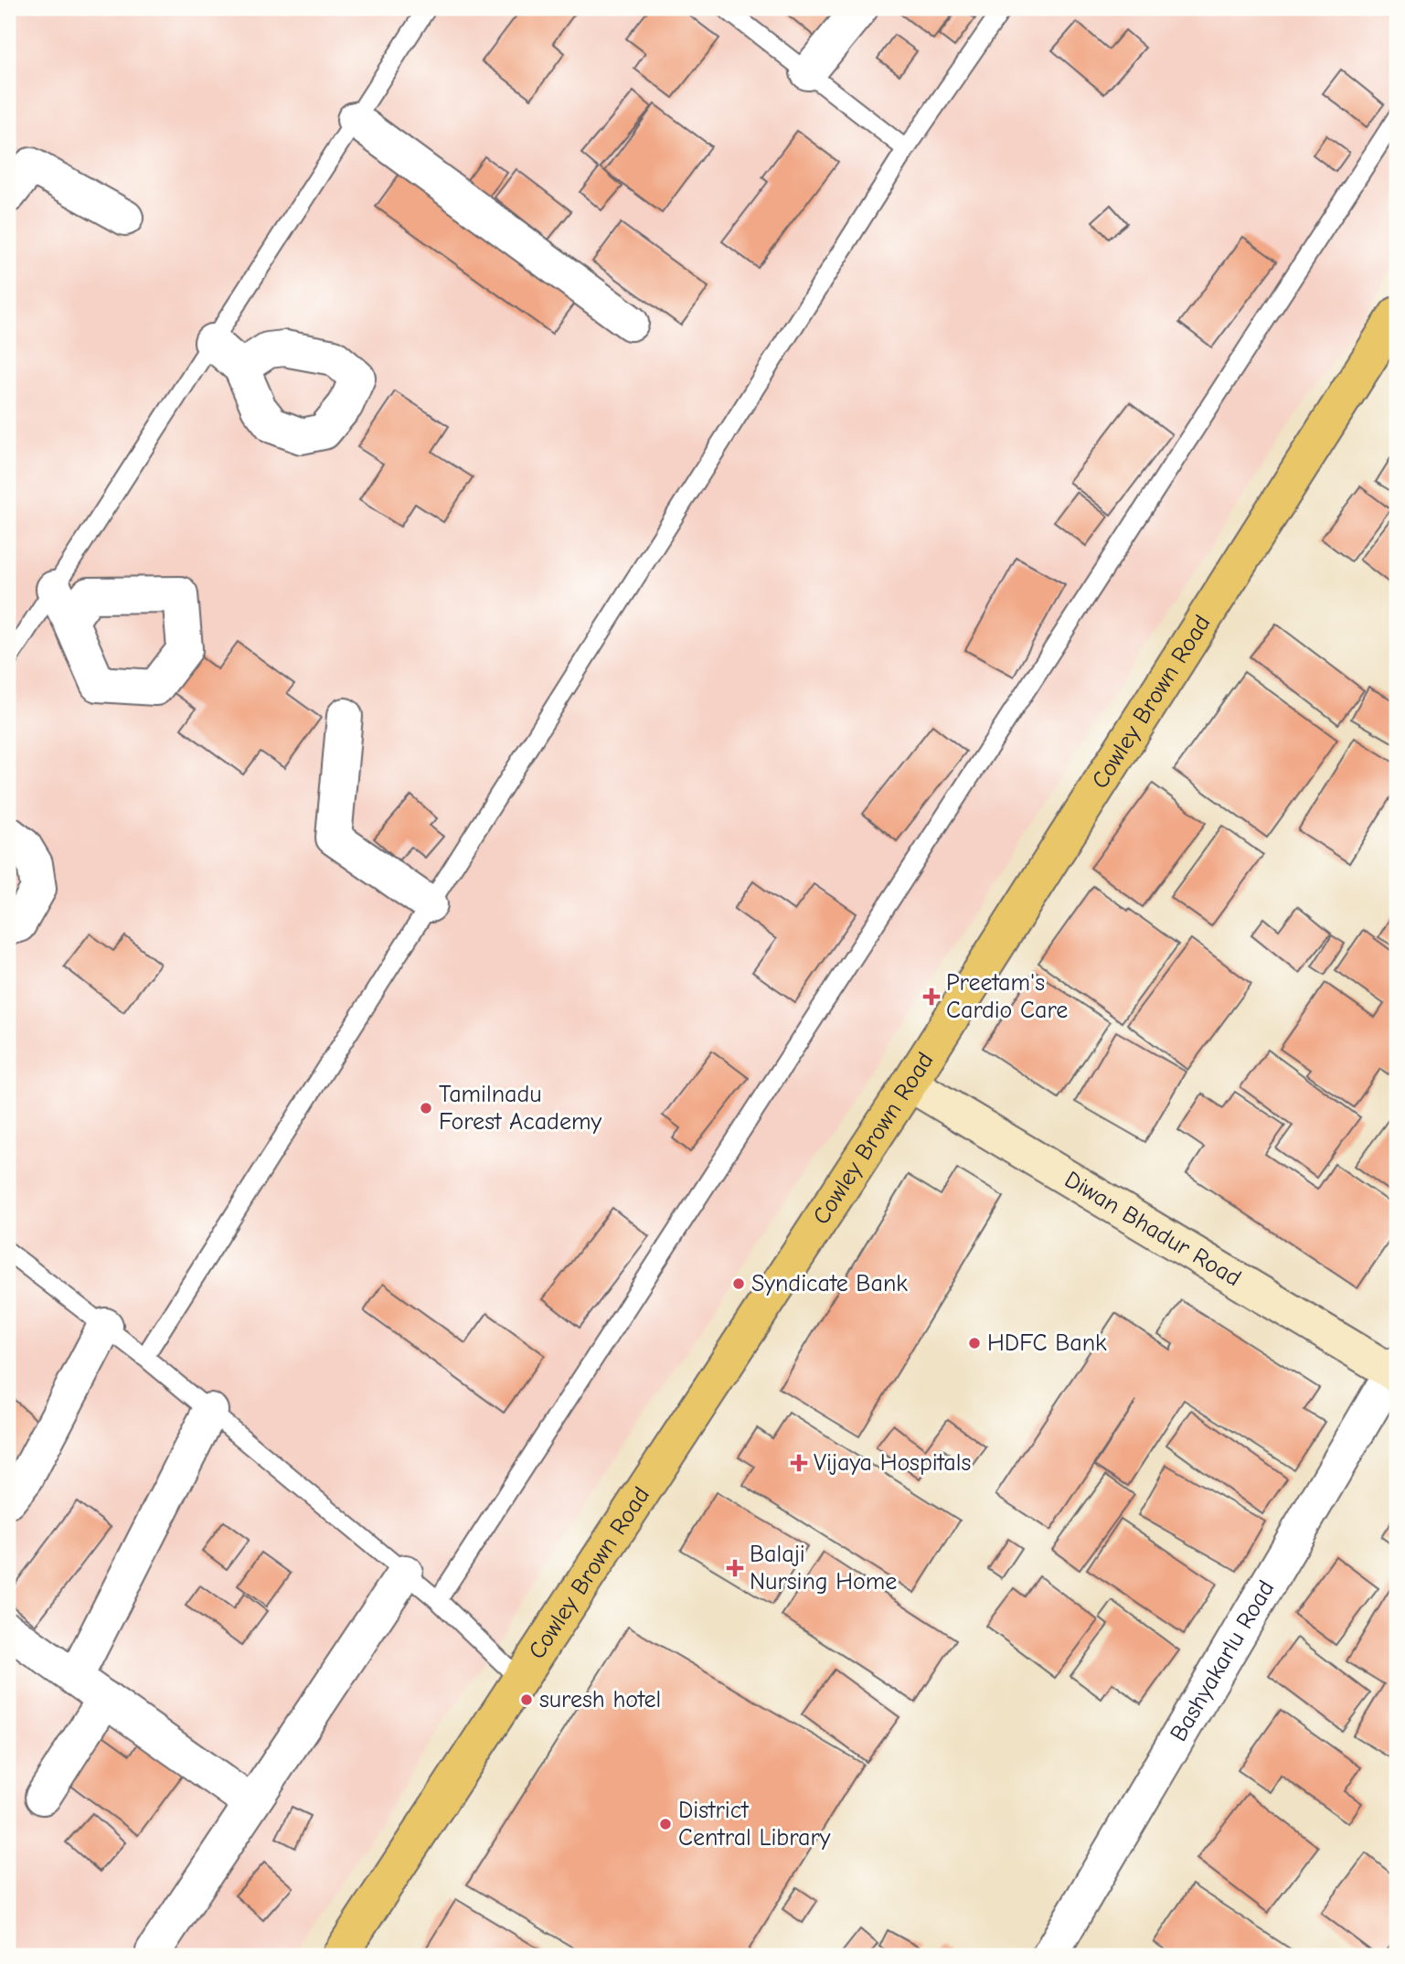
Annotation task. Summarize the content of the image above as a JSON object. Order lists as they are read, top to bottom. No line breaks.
{"streets":{"main road":["Cowley Brown Road"],"street":["Diwan Bhadur Road","Bashyakarlu Road"]},"crossings":[["Cowley Brown Road","Diwan Bhadur Road"],["Diwan Bhadur Road","Bashyakarlu Road"]],"places":{"health":["Preetam's Cardio Care","Vijaya Hospitals","Balaji Nursing Home"],"other":["Tamilnadu Forest Academy","Syndicate Bank","HDFC Bank","suresh hotel","District Central Library"]}}
